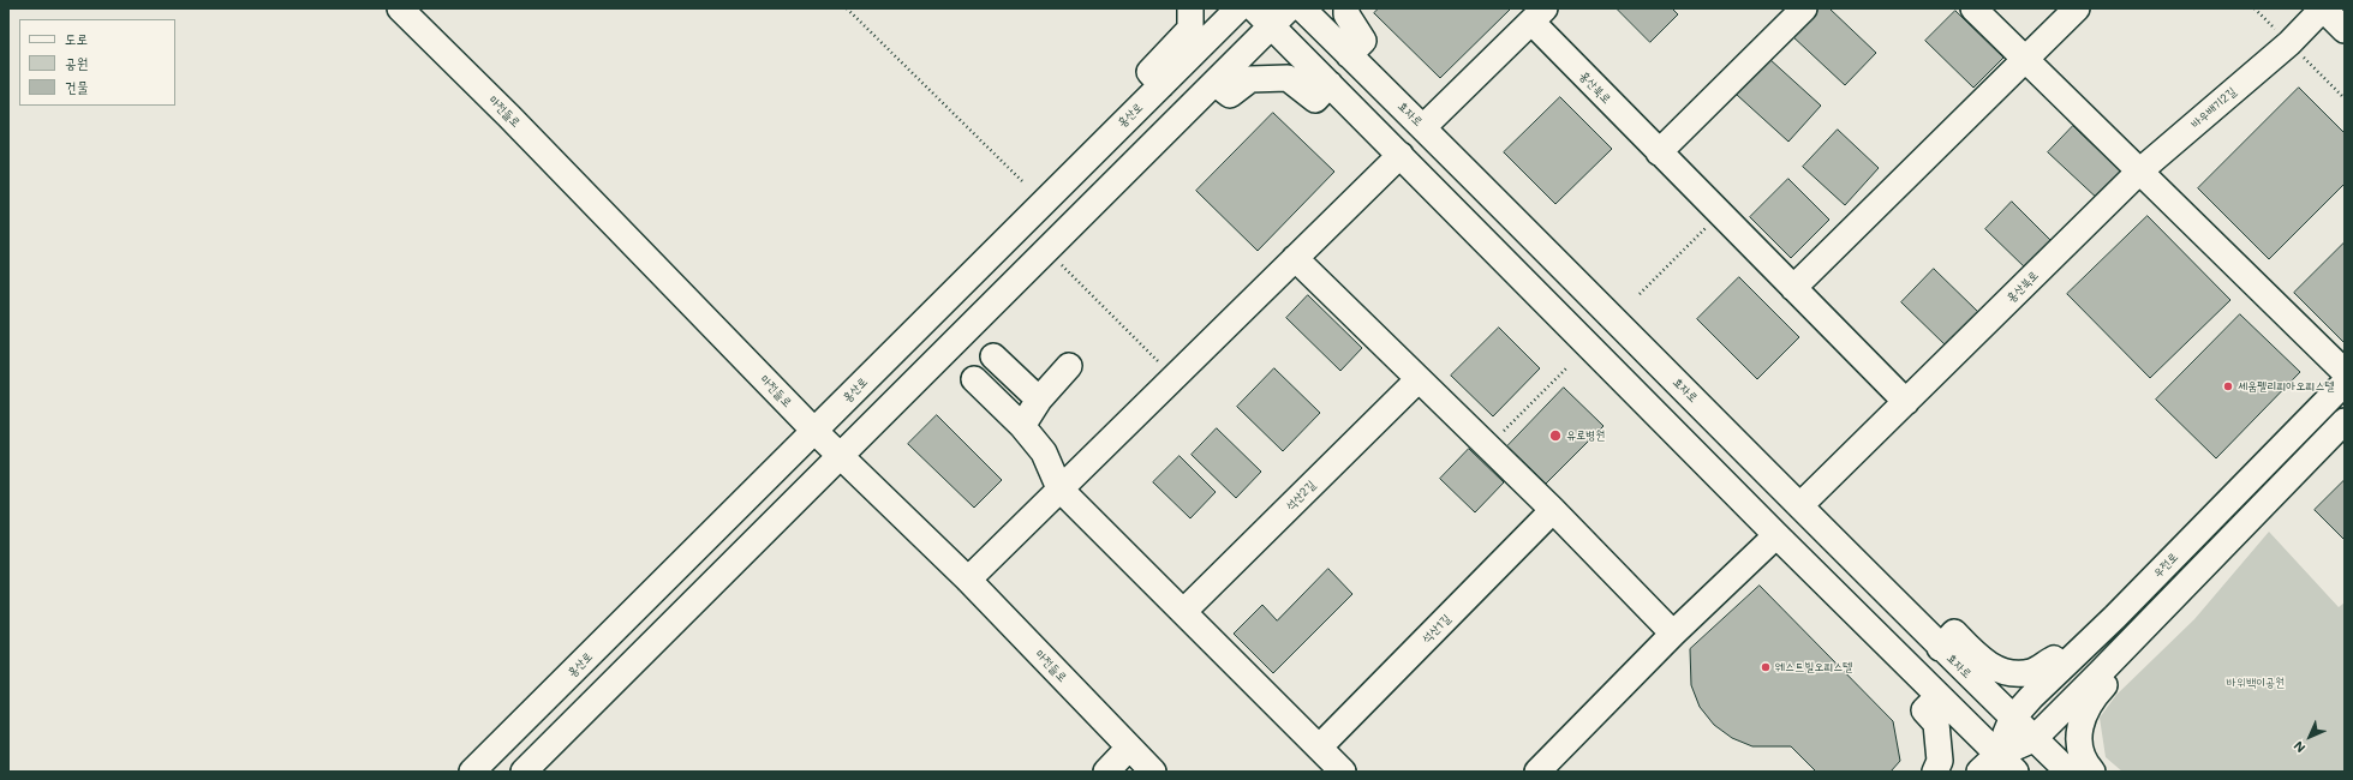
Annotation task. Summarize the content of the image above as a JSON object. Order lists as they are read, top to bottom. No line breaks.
{"streets":{"street":["홍산북로","바우배기2길","마전들로","효자로","홍산로","석산2길","우전로","석산1길"]},"crossings":[["홍산북로","바우배기2길"],["홍산북로","효자로"],["마전들로","홍산로"],["효자로","우전로"]],"parks":["바위백이공원"],"places":["세움펠리피아오피스텔","유로병원","웨스트빌오피스텔"],"legend":["도로","공원","건물"],"north":"bottom left"}
